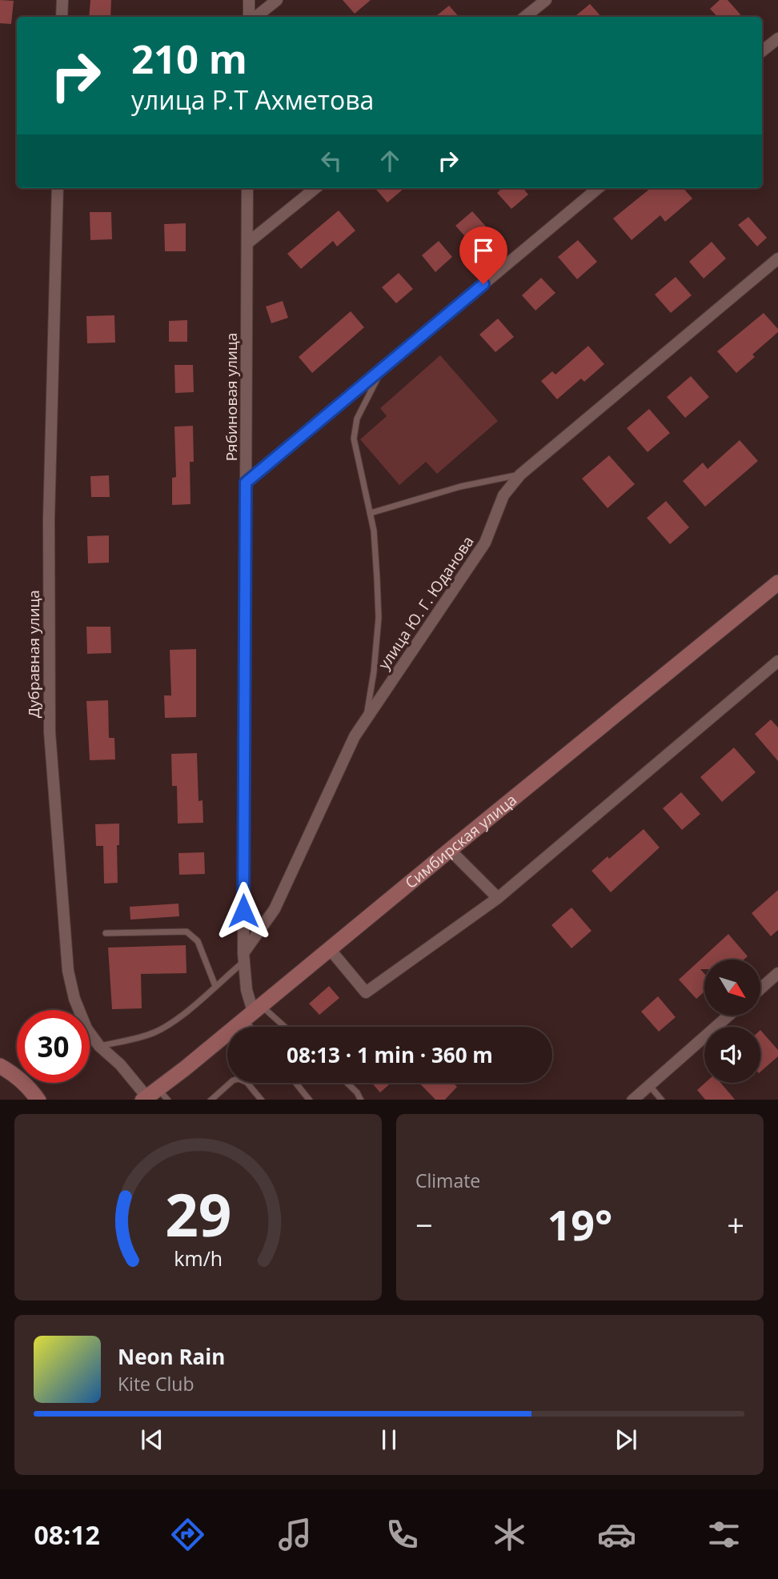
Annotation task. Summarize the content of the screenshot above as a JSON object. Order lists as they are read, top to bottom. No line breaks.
{"streets":{"main road":["Симбирская улица"],"street":["Рябиновая улица","улица Ю. Г. Юданова","Дубравная улица"]},"crossings":[["Рябиновая улица","улица Ю. Г. Юданова"],["Рябиновая улица","Симбирская улица"],["Дубравная улица","Симбирская улица"]],"north":"bottom right","page":{"turn":["210 m","улица Р.Т Ахметова"],"limit":"30","trip":"08:13 · 1 min · 360 m","tile":"Climate","heat":["−","19°","+"],"song":["Neon Rain","Kite Club"],"tabs":"08:12","gauge":["29","km/h"]}}
